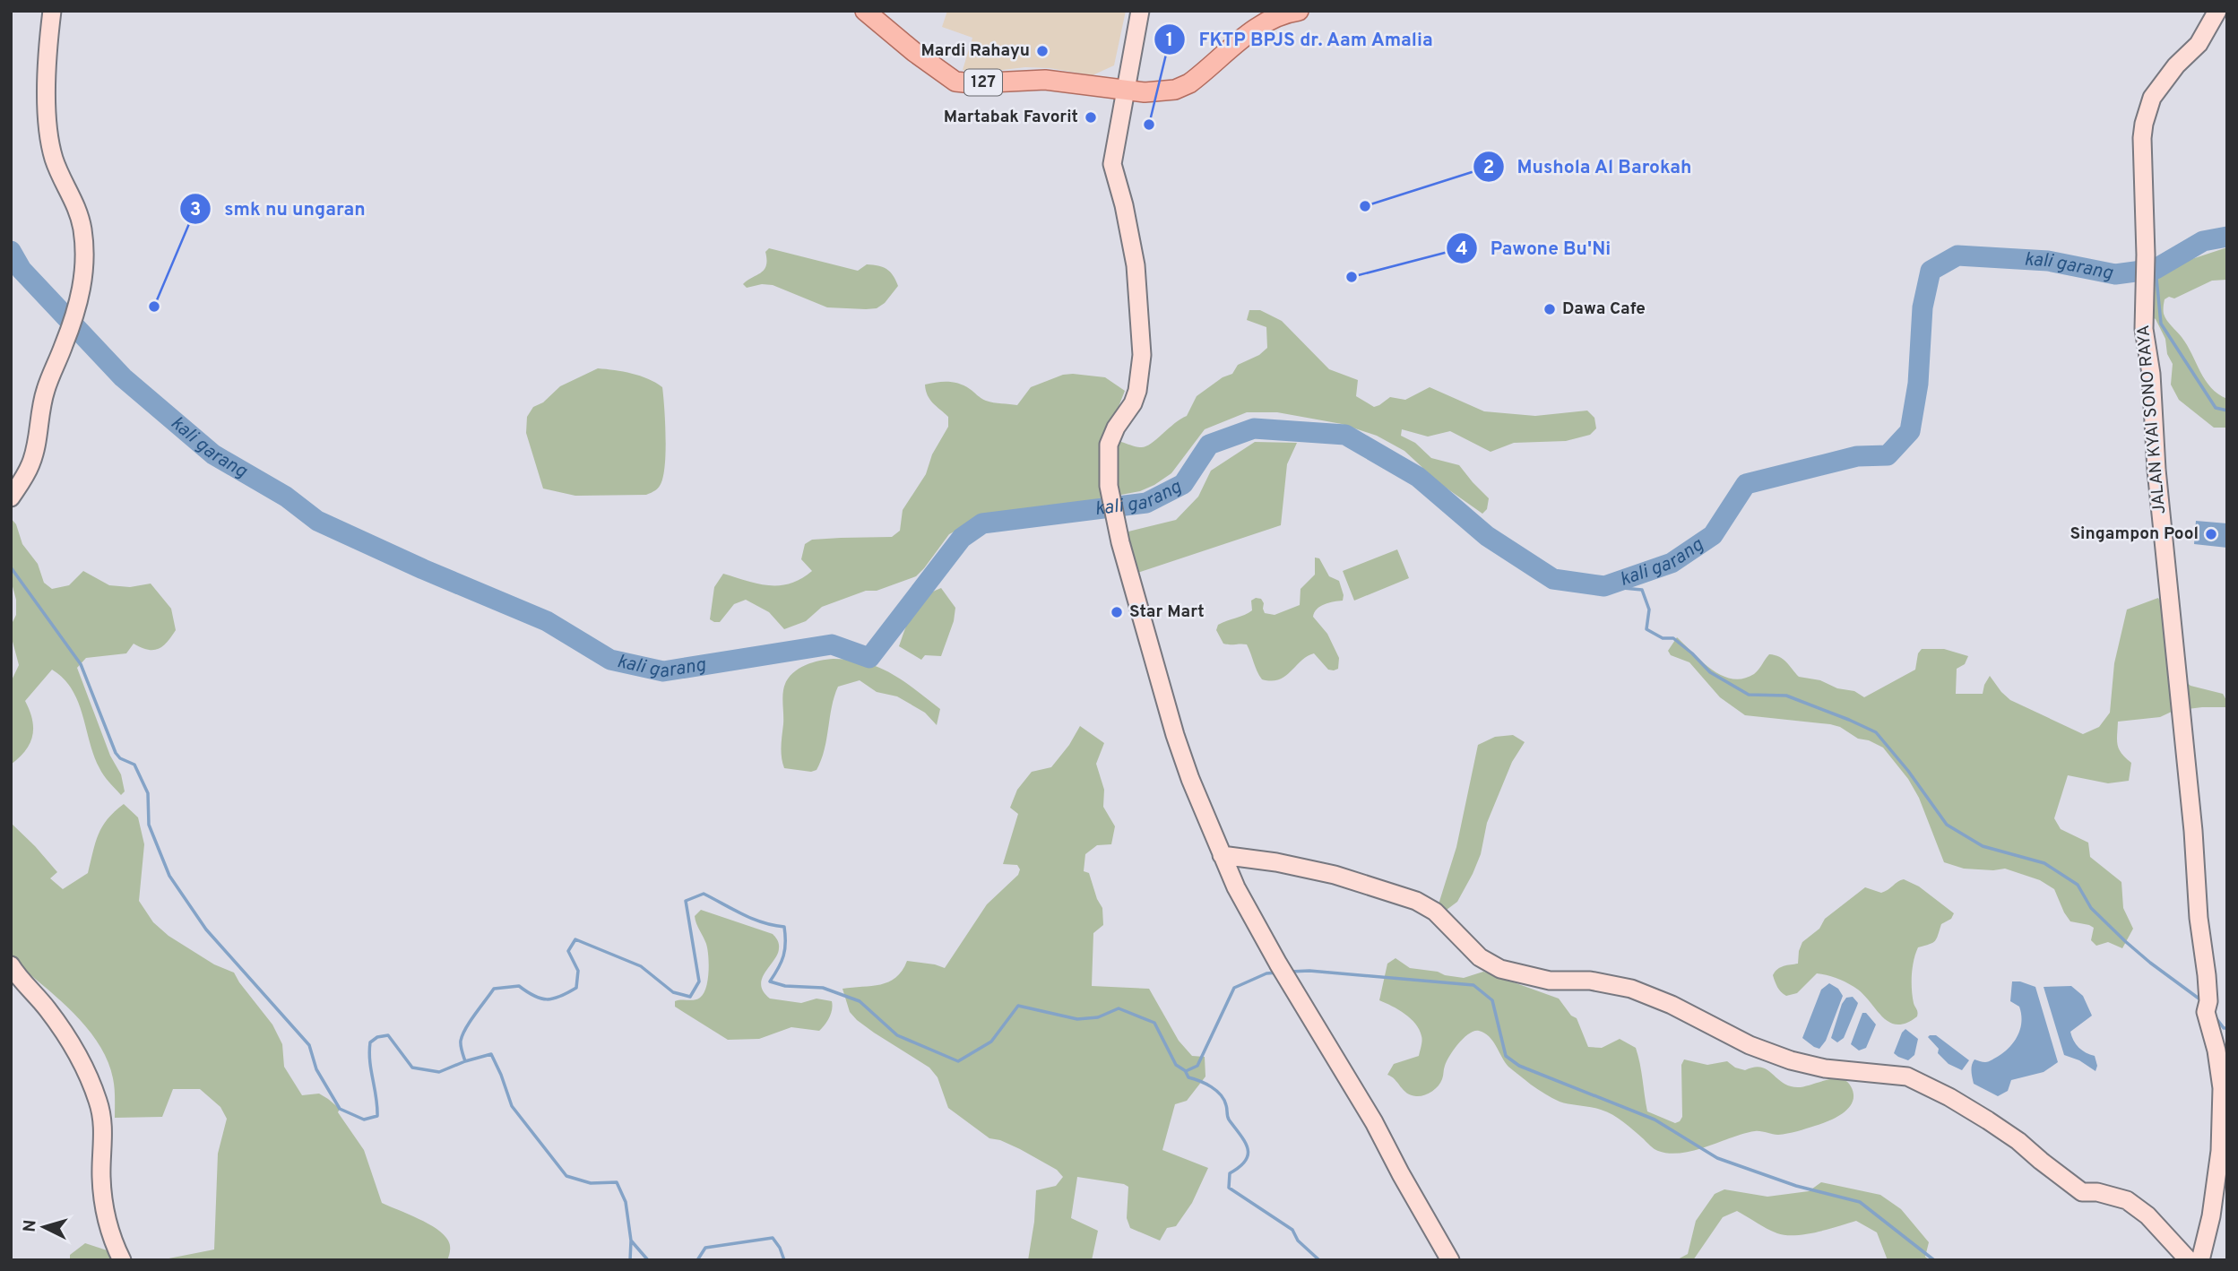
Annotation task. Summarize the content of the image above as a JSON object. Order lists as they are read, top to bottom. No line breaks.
{"streets":{"main road":["127"],"street":["JALAN KYAI SONO RAYA"]},"water":["kali garang"],"places":["Mardi Rahayu","Martabak Favorit","FKTP BPJS dr. Aam Amalia","Mushola Al Barokah","Pawone Bu'Ni","smk nu ungaran","Dawa Cafe","Singampon Pool","Star Mart"],"north":"left"}
